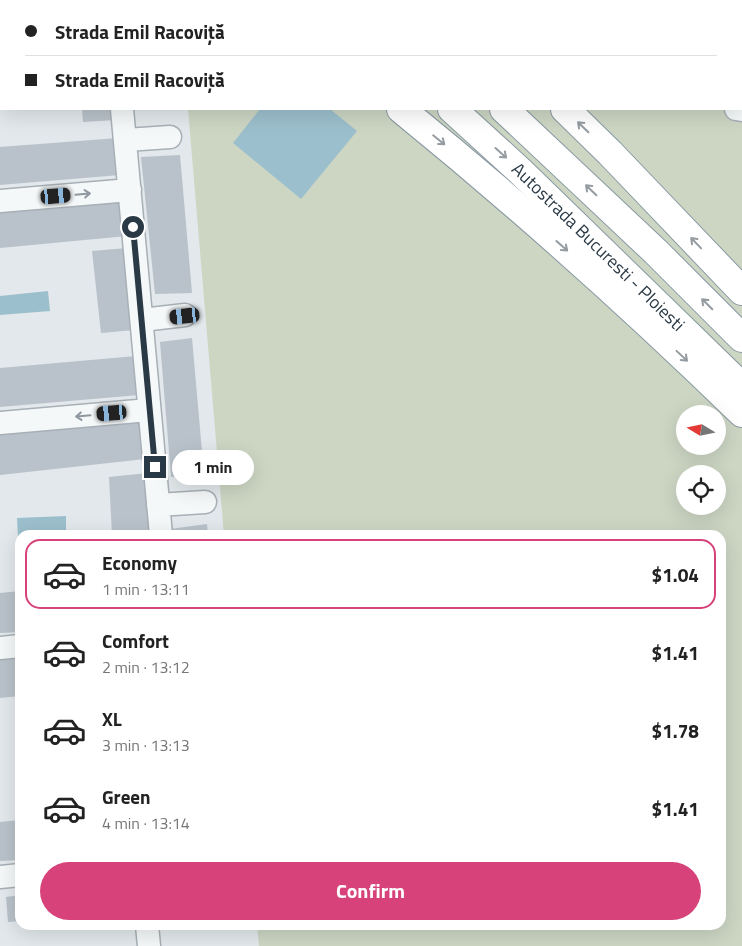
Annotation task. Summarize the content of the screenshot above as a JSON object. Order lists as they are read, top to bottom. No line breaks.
{"streets":{"highway":["Autostrada Bucuresti - Ploiesti"]},"north":"left","page":{"banner":["Strada Emil Racoviță","Strada Emil Racoviță"],"bubble":"1 min","list":[{"name":"Economy","note":"1 min · 13:11","value":"$1.04"},{"name":"Comfort","note":"2 min · 13:12","value":"$1.41"},{"name":"XL","note":"3 min · 13:13","value":"$1.78"},{"name":"Green","note":"4 min · 13:14","value":"$1.41"}],"buttons":"Confirm"}}
